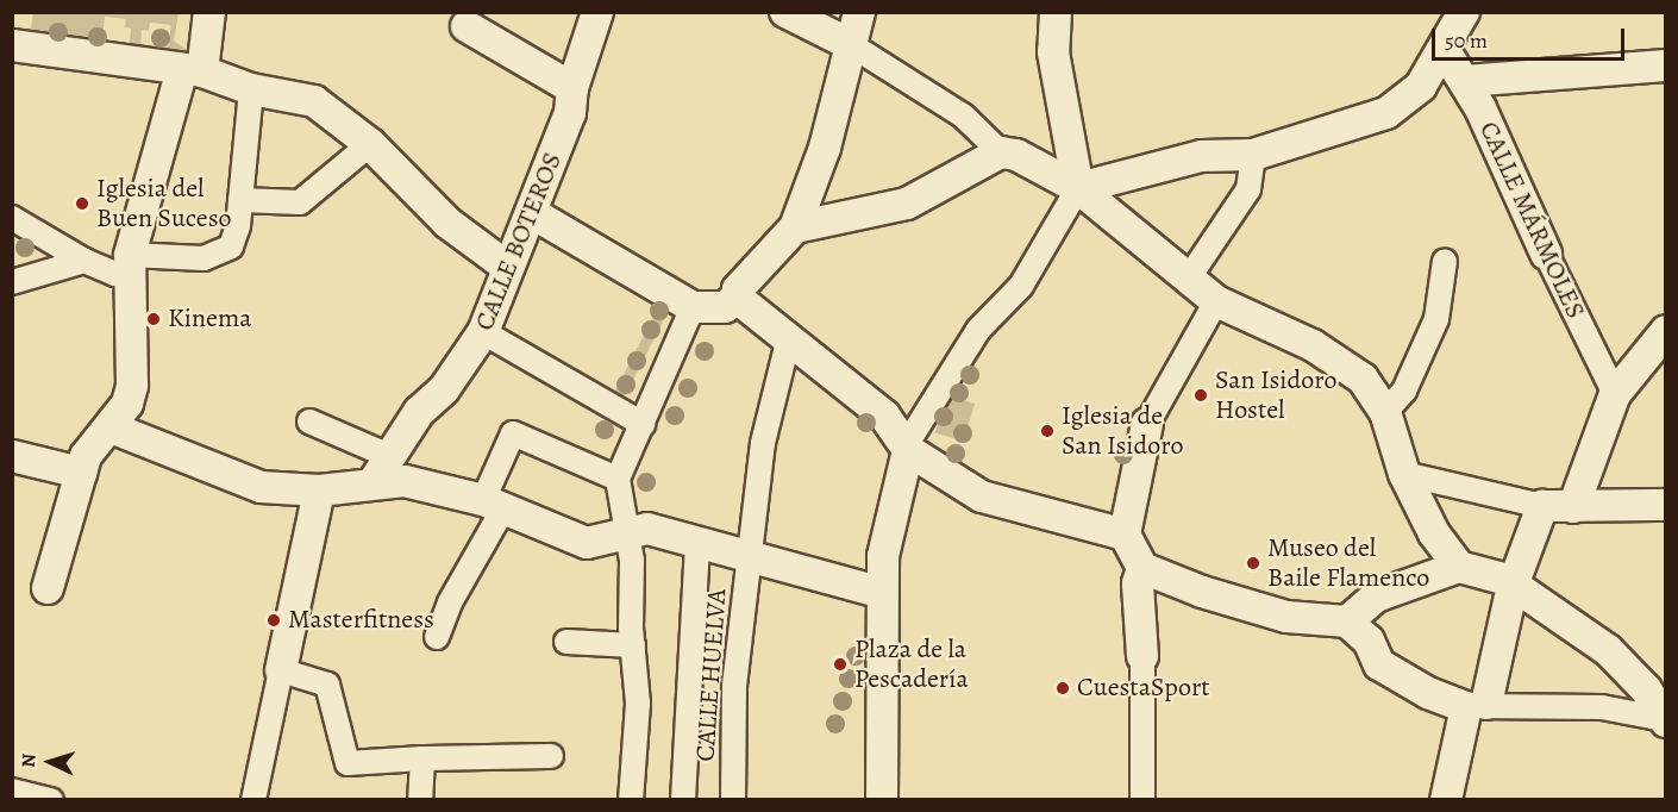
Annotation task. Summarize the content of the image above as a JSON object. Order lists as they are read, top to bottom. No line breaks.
{"streets":{"street":["CALLE MÁRMOLES","CALLE BOTEROS","CALLE HUELVA"]},"places":["Iglesia del Buen Suceso","Kinema","San Isidoro Hostel","Iglesia de San Isidoro","Museo del Baile Flamenco","Masterfitness","Plaza de la Pescadería","CuestaSport"],"scale_bar":"50 m","north":"left"}
